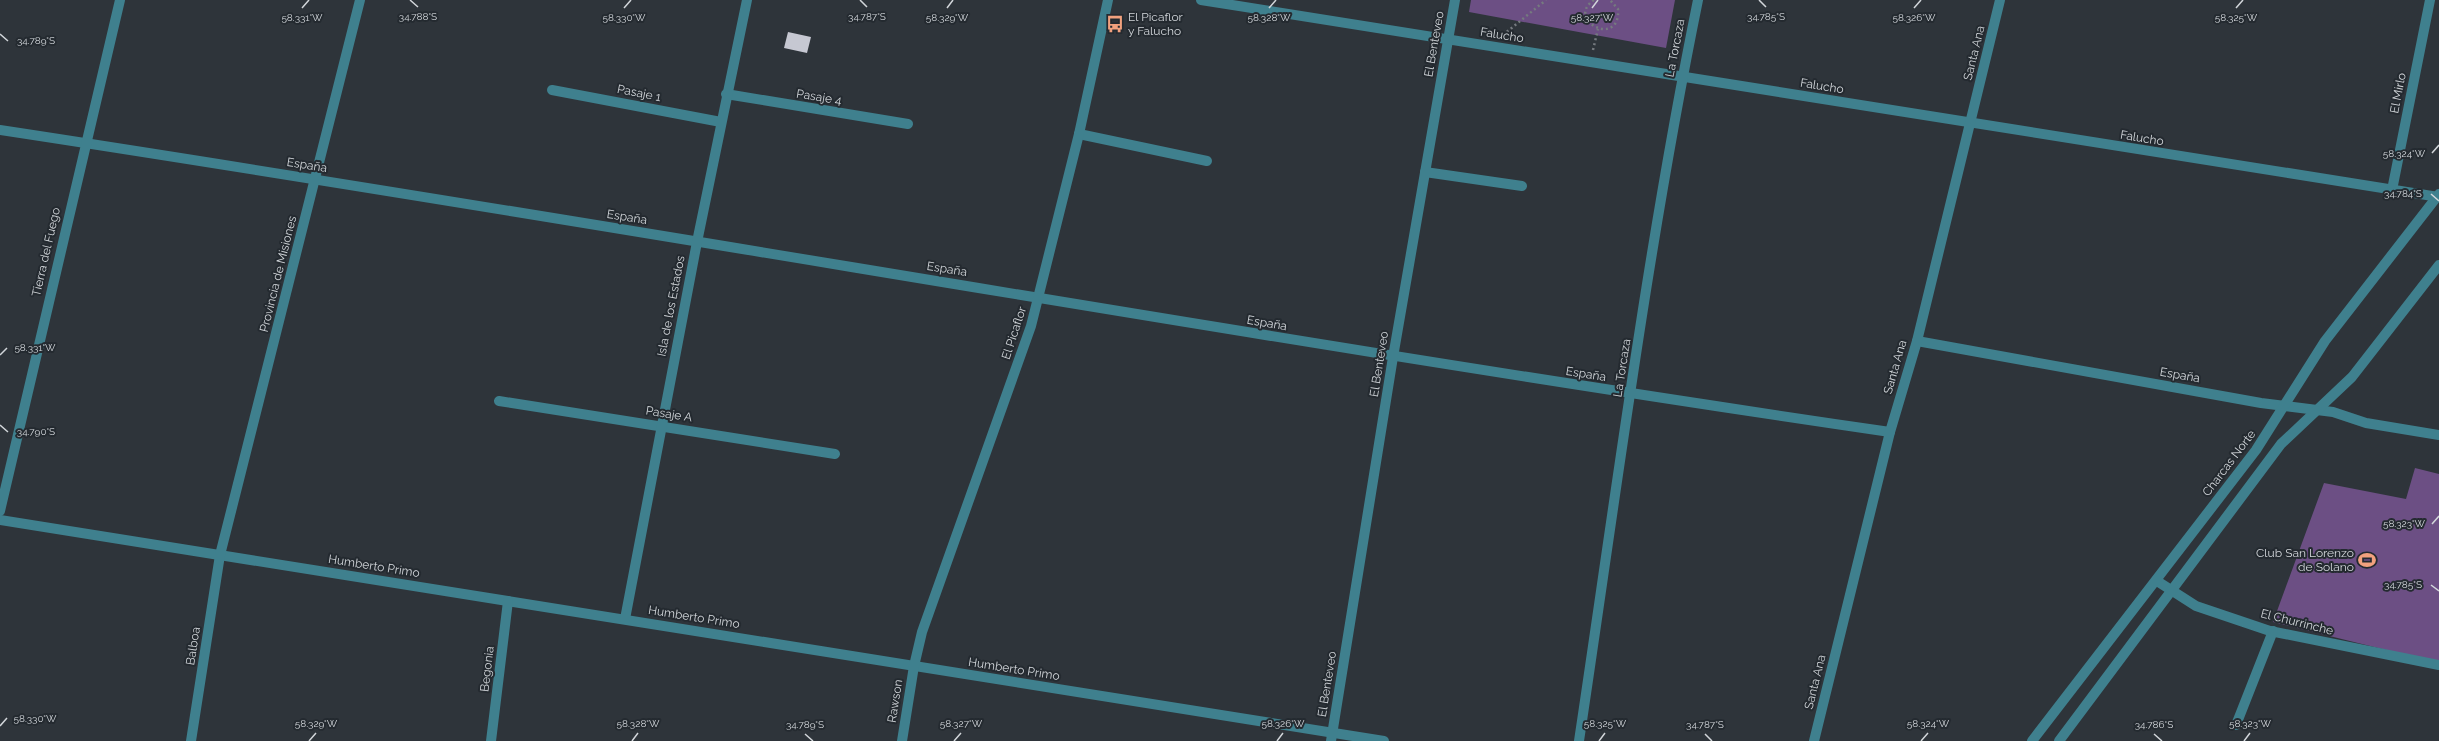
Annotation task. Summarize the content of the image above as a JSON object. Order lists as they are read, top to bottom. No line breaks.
{"streets":{"street":["Falucho","El Benteveo","La Torcaza","Santa Ana","Pasaje 1","El Mirlo","Pasaje 4","España","Tierra del Fuego","Provincia de Misiones","Isla de los Estados","El Picaflor","Pasaje A","Charcas Norte","Humberto Primo","El Churrinche","Balboa","Begonia","Rawson"]},"crossings":[["Falucho","El Benteveo"],["Falucho","La Torcaza"],["Falucho","Santa Ana"],["Falucho","El Mirlo"],["Falucho","Charcas Norte"],["El Benteveo","España"],["El Benteveo","Humberto Primo"],["La Torcaza","España"],["Santa Ana","España"],["Pasaje 1","Isla de los Estados"],["Pasaje 4","Isla de los Estados"],["España","Tierra del Fuego"],["España","Provincia de Misiones"],["España","Isla de los Estados"],["España","El Picaflor"],["España","Charcas Norte"],["Provincia de Misiones","Humberto Primo"],["Provincia de Misiones","Balboa"],["Isla de los Estados","Pasaje A"],["Isla de los Estados","Humberto Primo"],["El Picaflor","Humberto Primo"],["El Picaflor","Rawson"],["Charcas Norte","El Churrinche"],["Humberto Primo","Balboa"],["Humberto Primo","Begonia"],["Humberto Primo","Rawson"]],"places":{"bus stop":["El Picaflor y Falucho"],"sports":["Club San Lorenzo de Solano"]},"coordinates":["34.788°S","34.787°S","34.785°S","58.331°W","58.330°W","58.329°W","58.326°W","58.325°W","58.328°W","58.327°W","34.789°S","58.324°W","34.784°S","34.790°S","58.323°W","34.786°S"]}
